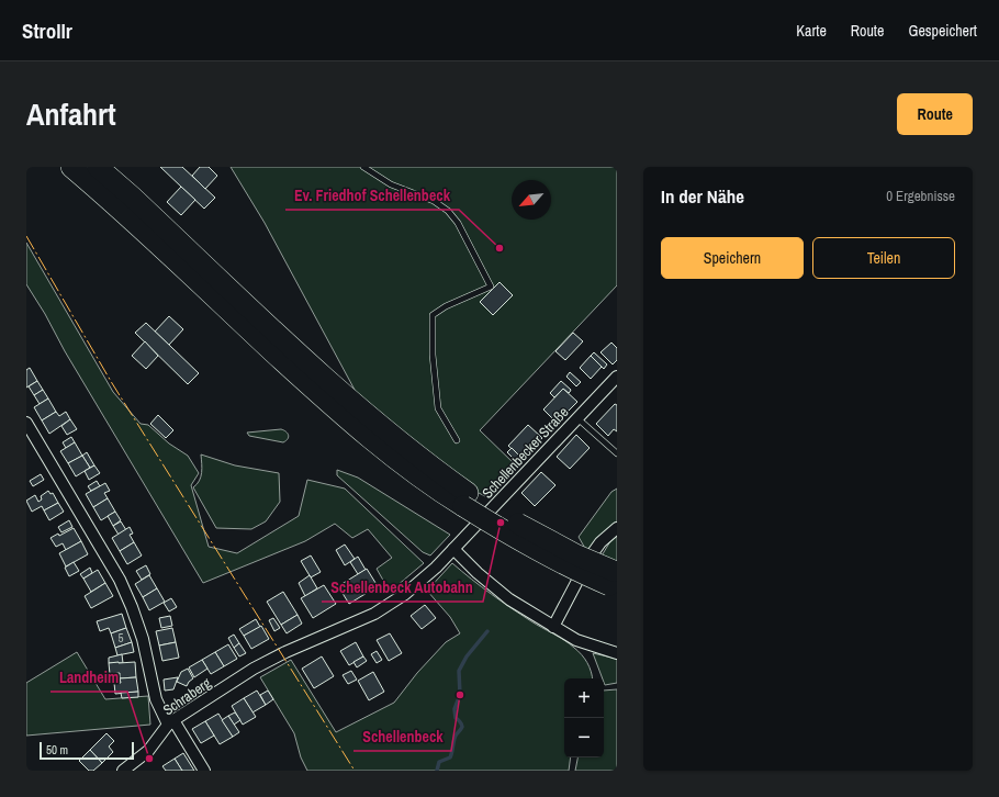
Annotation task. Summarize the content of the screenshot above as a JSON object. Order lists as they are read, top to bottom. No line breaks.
{"streets":{"street":["Schellenbecker Straße","Schraberg"]},"crossings":[["Schellenbecker Straße","Schraberg"]],"places":["Ev. Friedhof Schellenbeck","Schellenbeck Autobahn","Schellenbeck","Landheim"],"house_numbers":["5"],"scale_bar":"50 m","north":"bottom left","page":{"header":"Strollr","nav":["Karte","Route","Gespeichert"],"title":"Anfahrt","buttons":["Route",["Speichern","Teilen"]],"heading":["In der Nähe","0 Ergebnisse"],"map_buttons":["+","−"],"scale":"50 m"}}
